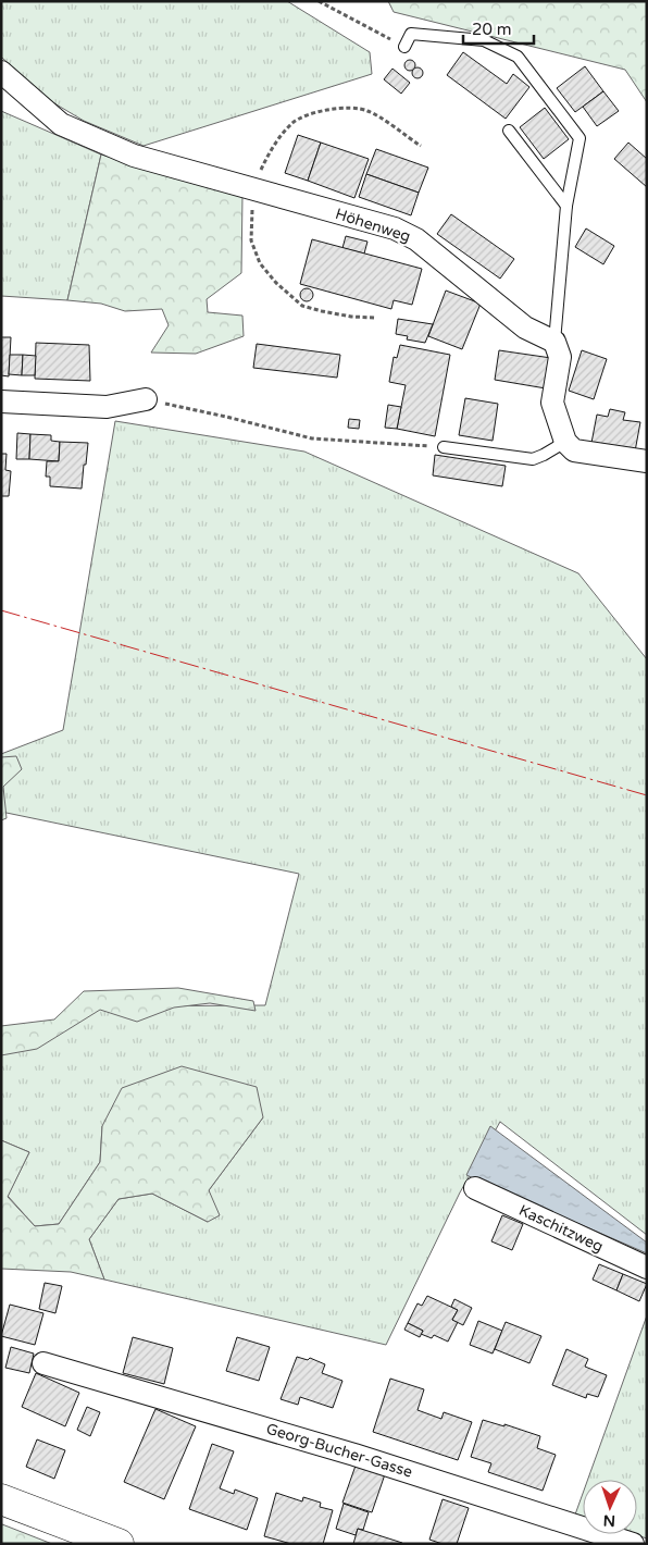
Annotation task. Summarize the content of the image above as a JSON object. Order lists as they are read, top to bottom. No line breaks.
{"streets":{"street":["Höhenweg","Kaschitzweg","Georg-Bucher-Gasse"]},"scale_bar":"20 m","north":"bottom"}
